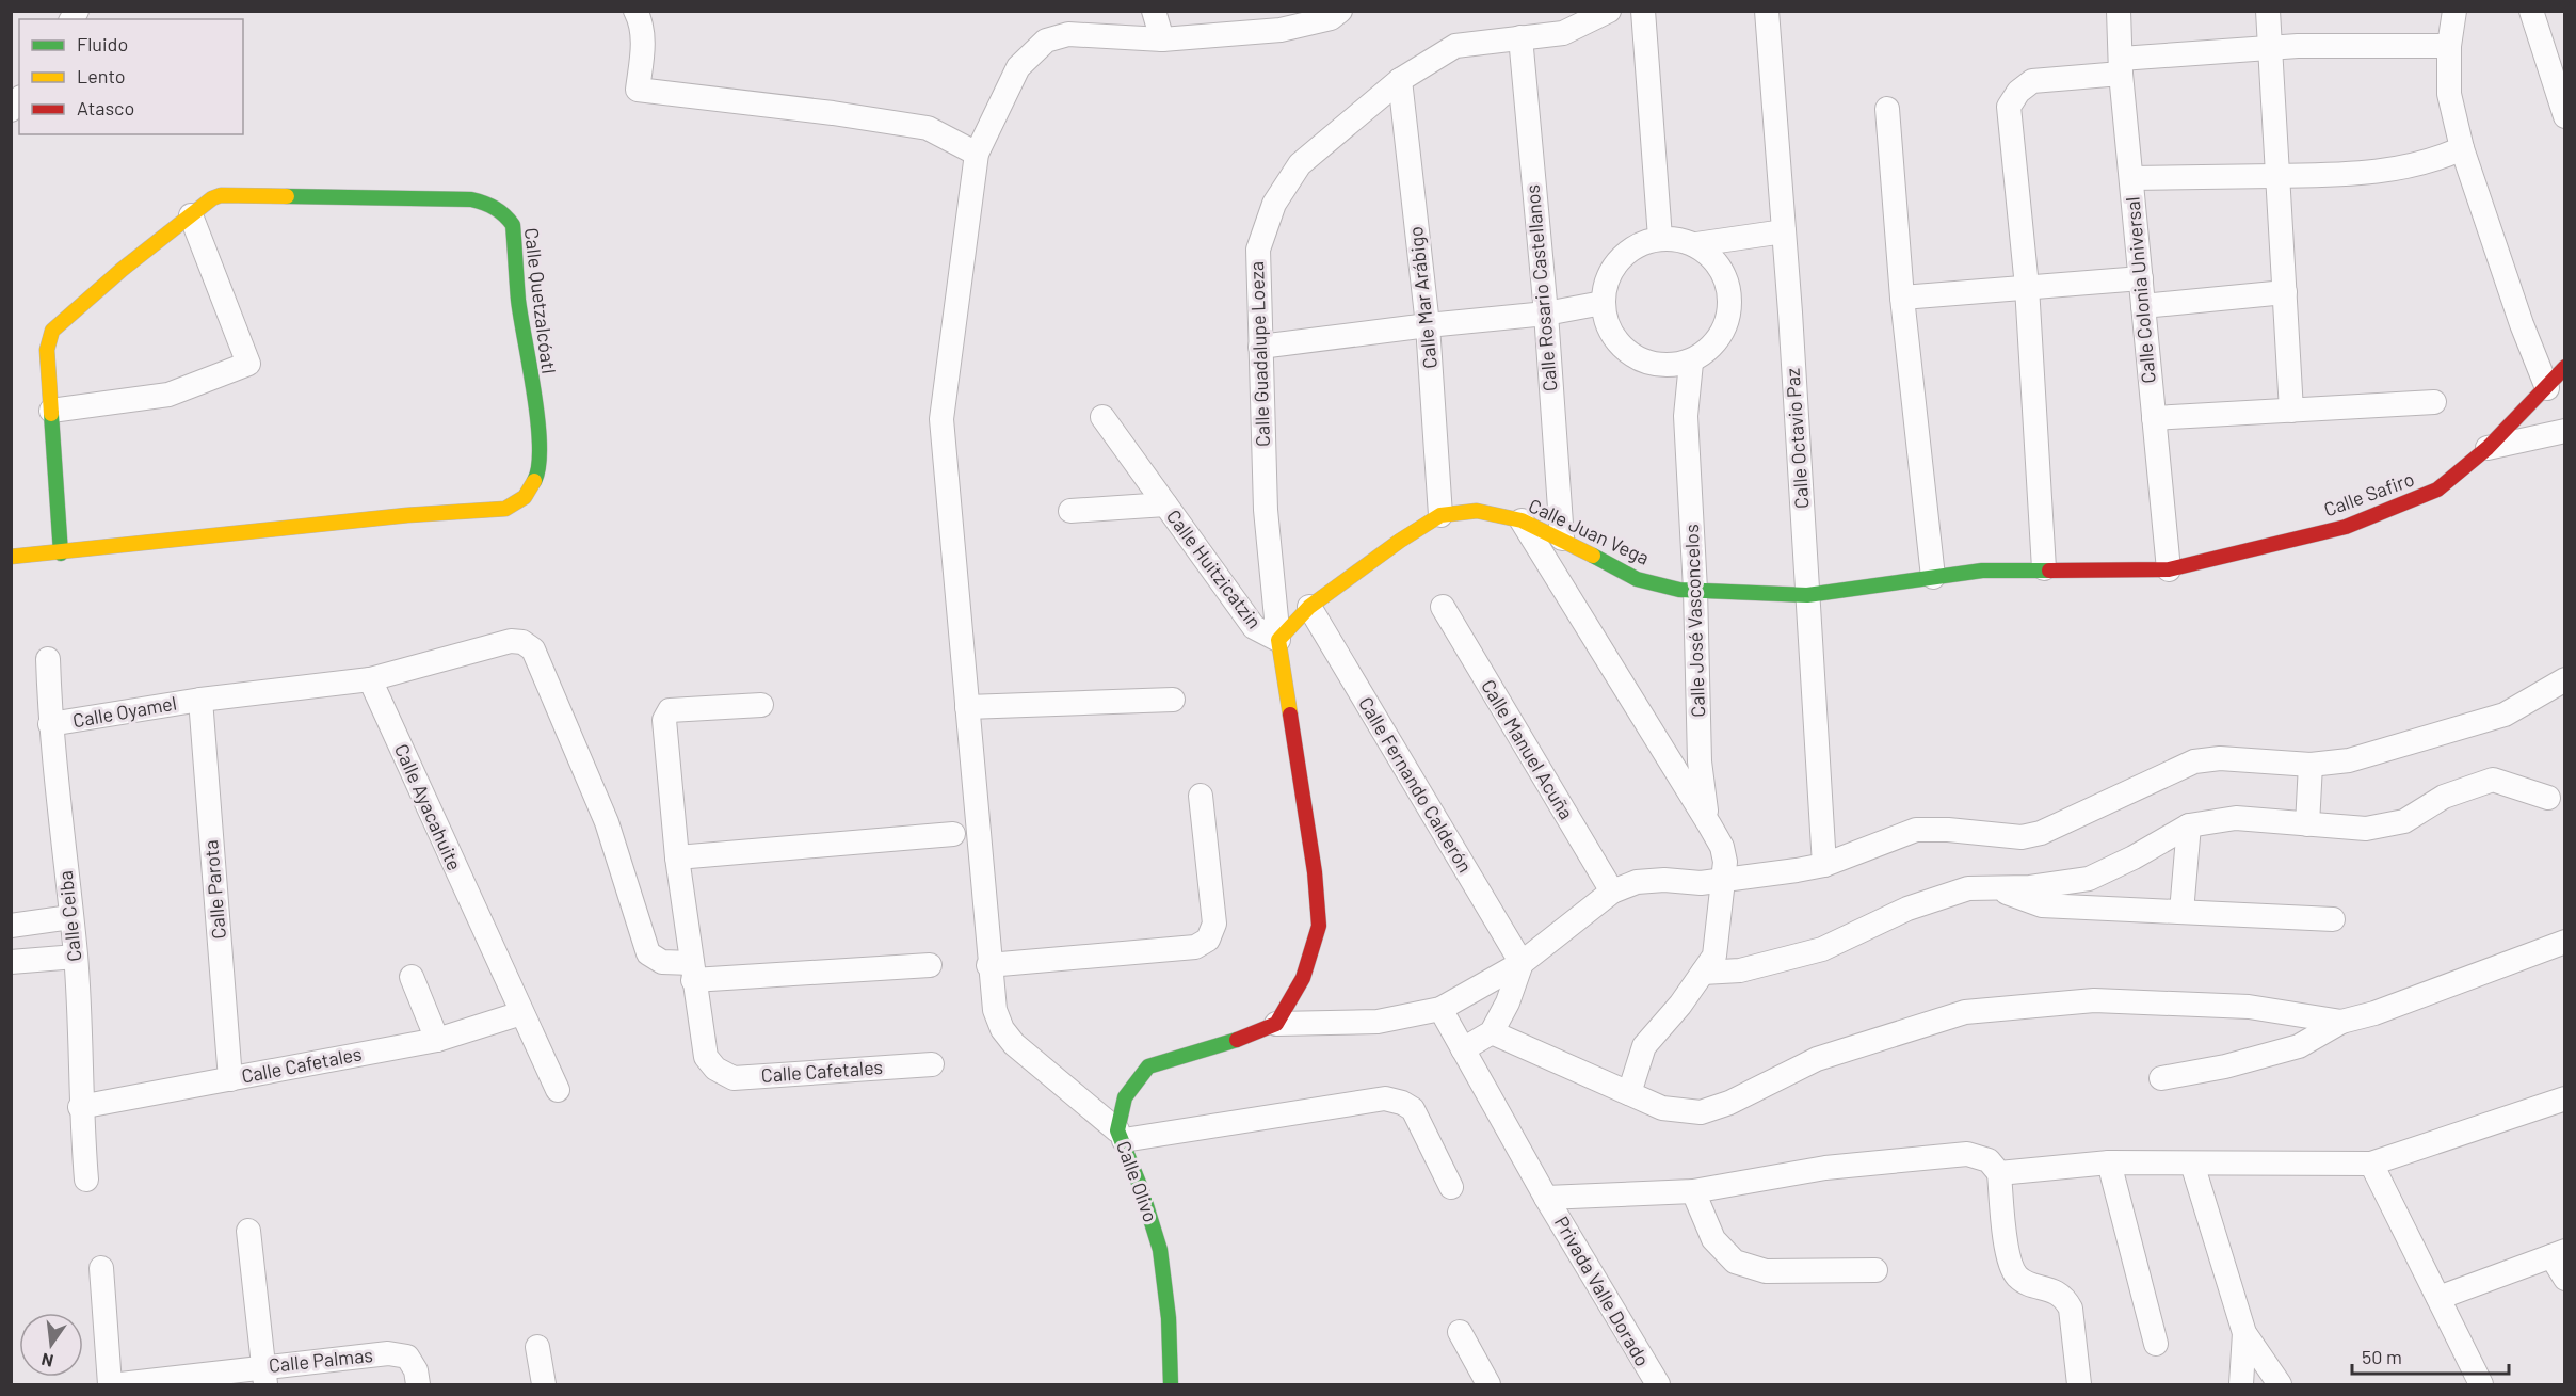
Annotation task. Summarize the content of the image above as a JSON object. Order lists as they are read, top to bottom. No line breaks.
{"streets":{"street":["Calle Rosario Castellanos","Calle Colonia Universal","Calle Mar Arábigo","Calle Quetzalcóatl","Calle Guadalupe Loeza","Calle Octavio Paz","Calle Safiro","Calle Juan Vega","Calle Huitzicatzin","Calle José Vasconcelos","Calle Oyamel","Calle Manuel Acuña","Calle Fernando Calderón","Calle Ayacahuite","Calle Parota","Calle Ceiba","Calle Cafetales","Calle Olivo","Privada Valle Dorado","Calle Palmas"]},"crossings":[["Calle Rosario Castellanos","Calle Guadalupe Loeza"],["Calle Rosario Castellanos","Calle Juan Vega"],["Calle Colonia Universal","Calle Safiro"],["Calle Colonia Universal","Calle Juan Vega"],["Calle Mar Arábigo","Calle Guadalupe Loeza"],["Calle Mar Arábigo","Calle Juan Vega"],["Calle Guadalupe Loeza","Calle Juan Vega"],["Calle Guadalupe Loeza","Calle Huitzicatzin"],["Calle Octavio Paz","Calle Juan Vega"],["Calle Safiro","Calle Juan Vega"],["Calle Juan Vega","Calle Huitzicatzin"],["Calle Juan Vega","Calle José Vasconcelos"],["Calle Juan Vega","Calle Fernando Calderón"],["Calle Oyamel","Calle Parota"],["Calle Oyamel","Calle Ceiba"],["Calle Ayacahuite","Calle Cafetales"],["Calle Parota","Calle Cafetales"],["Calle Ceiba","Calle Cafetales"]],"legend":["Fluido","Lento","Atasco"],"scale_bar":"50 m","north":"bottom"}
